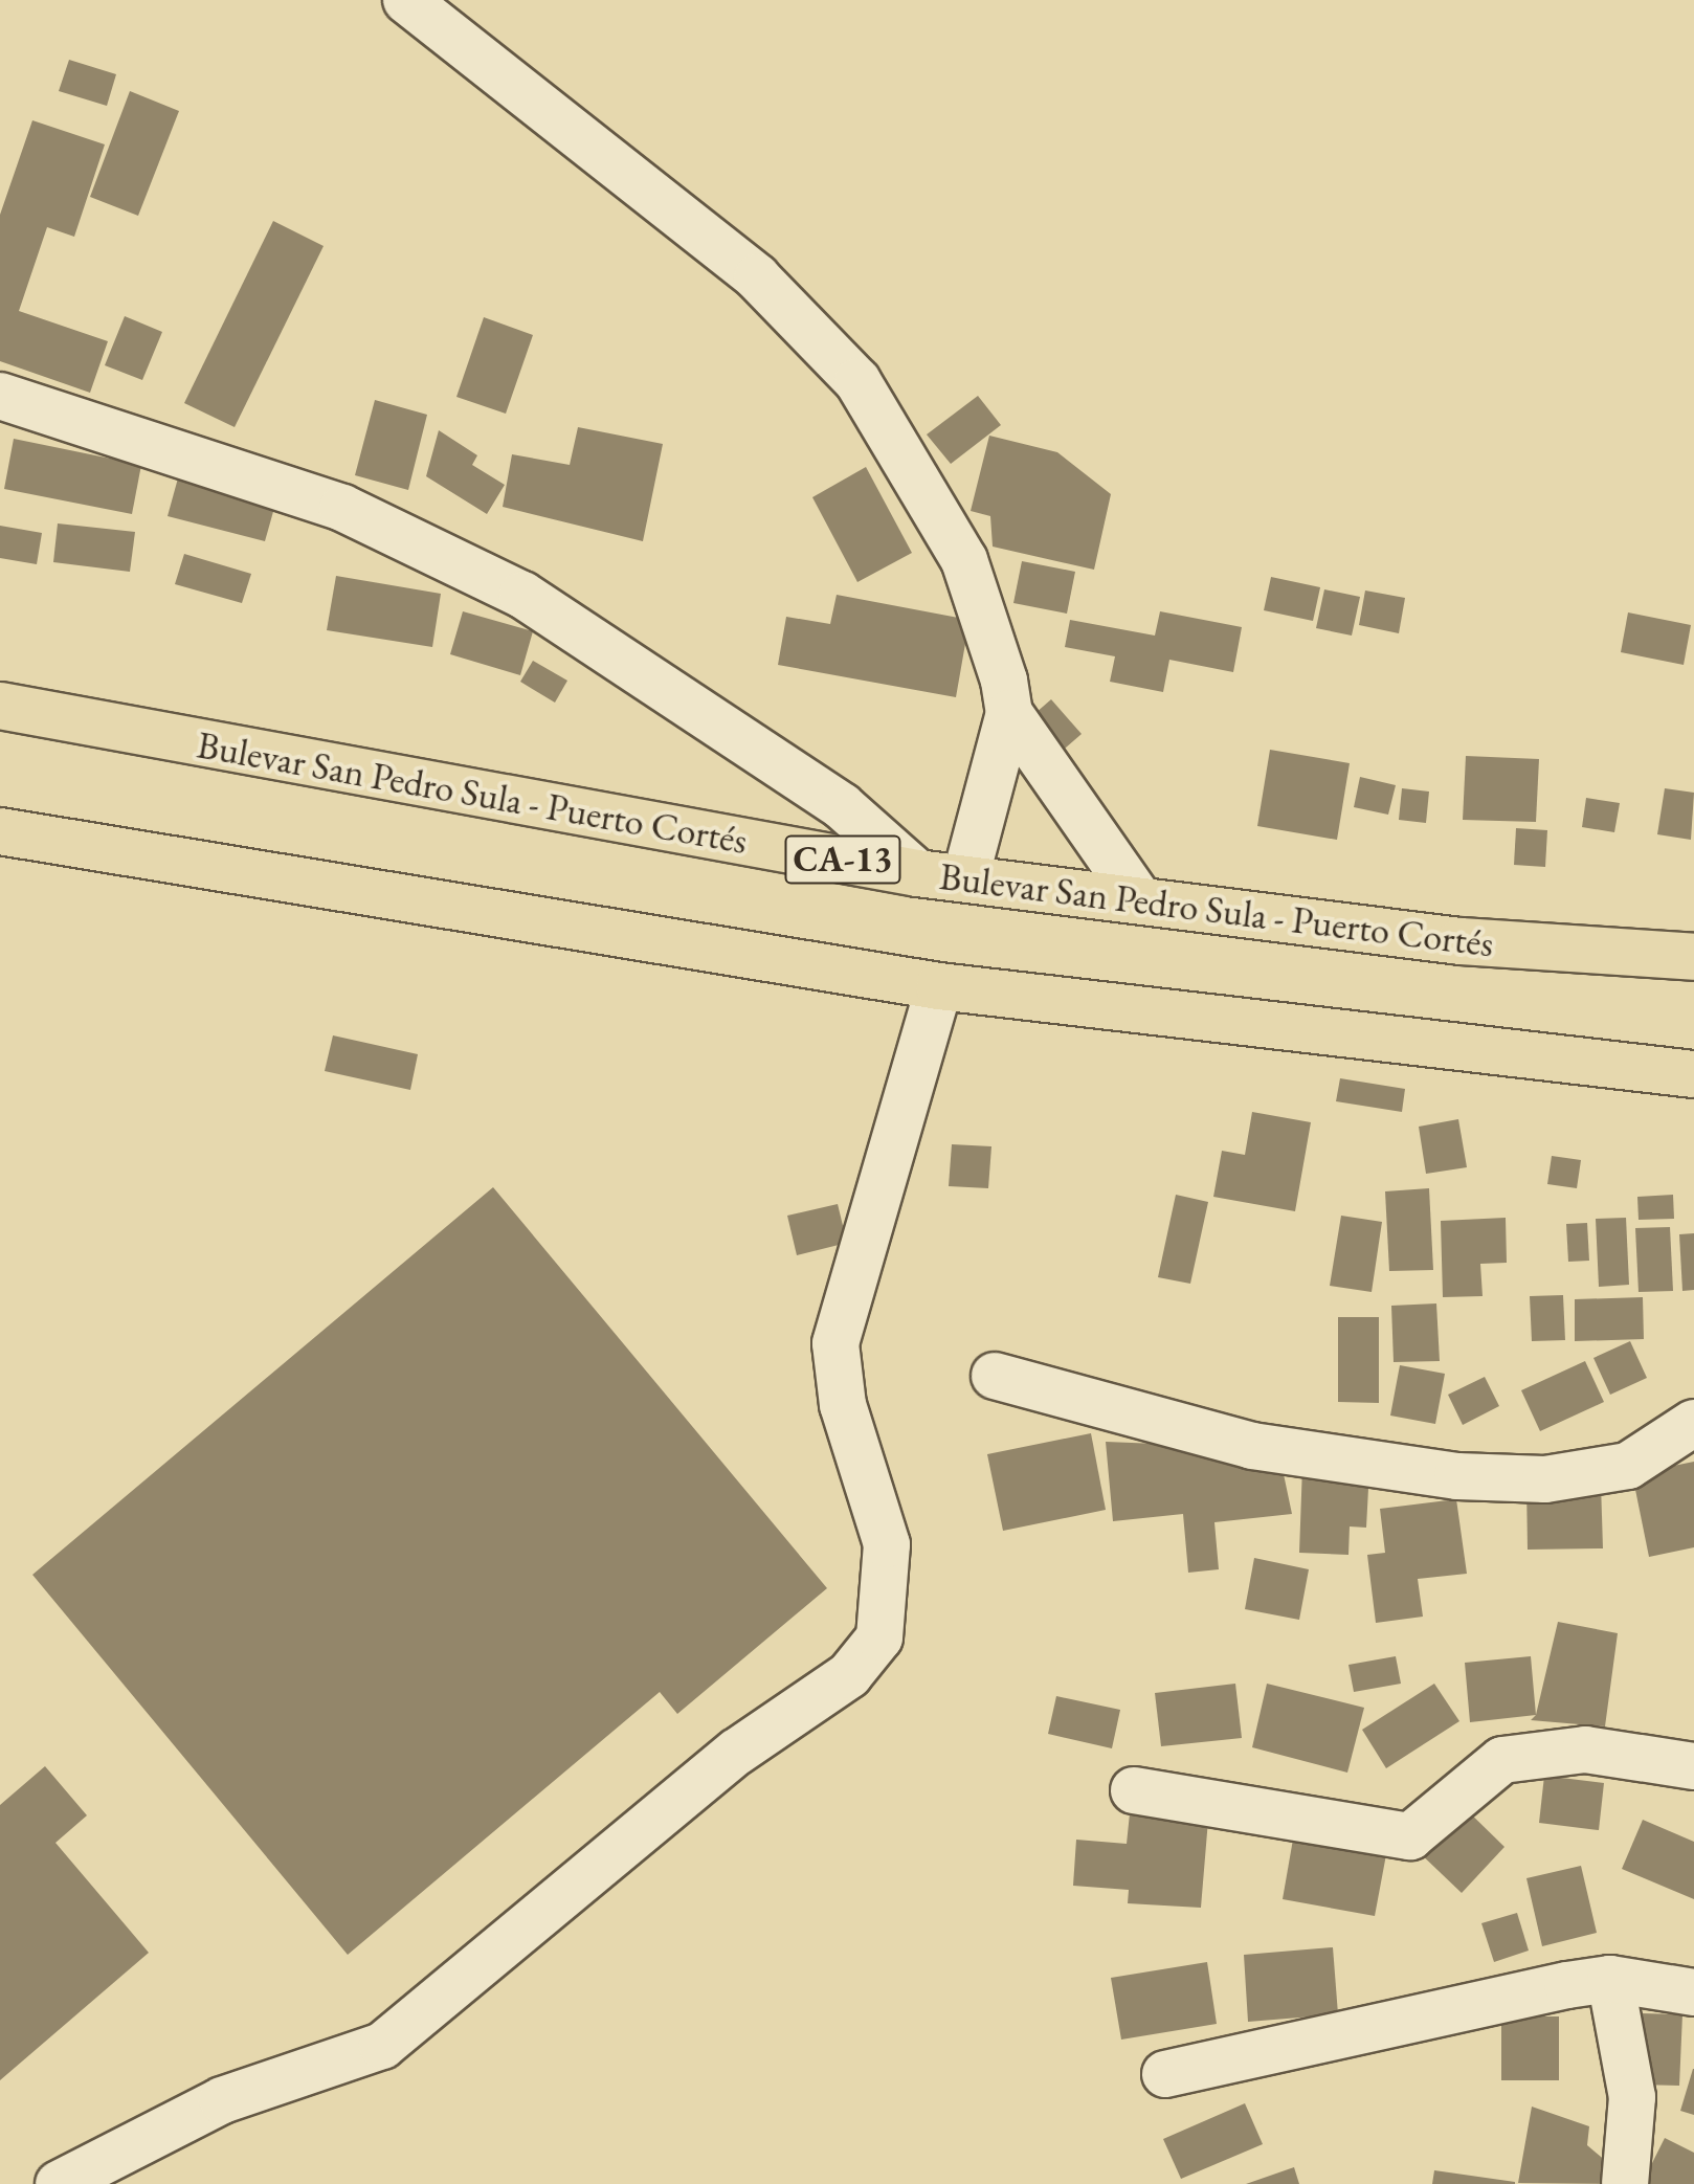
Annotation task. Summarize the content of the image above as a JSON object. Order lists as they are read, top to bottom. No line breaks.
{"streets":{"highway":["Bulevar San Pedro Sula - Puerto Cortés","CA-13"]}}
